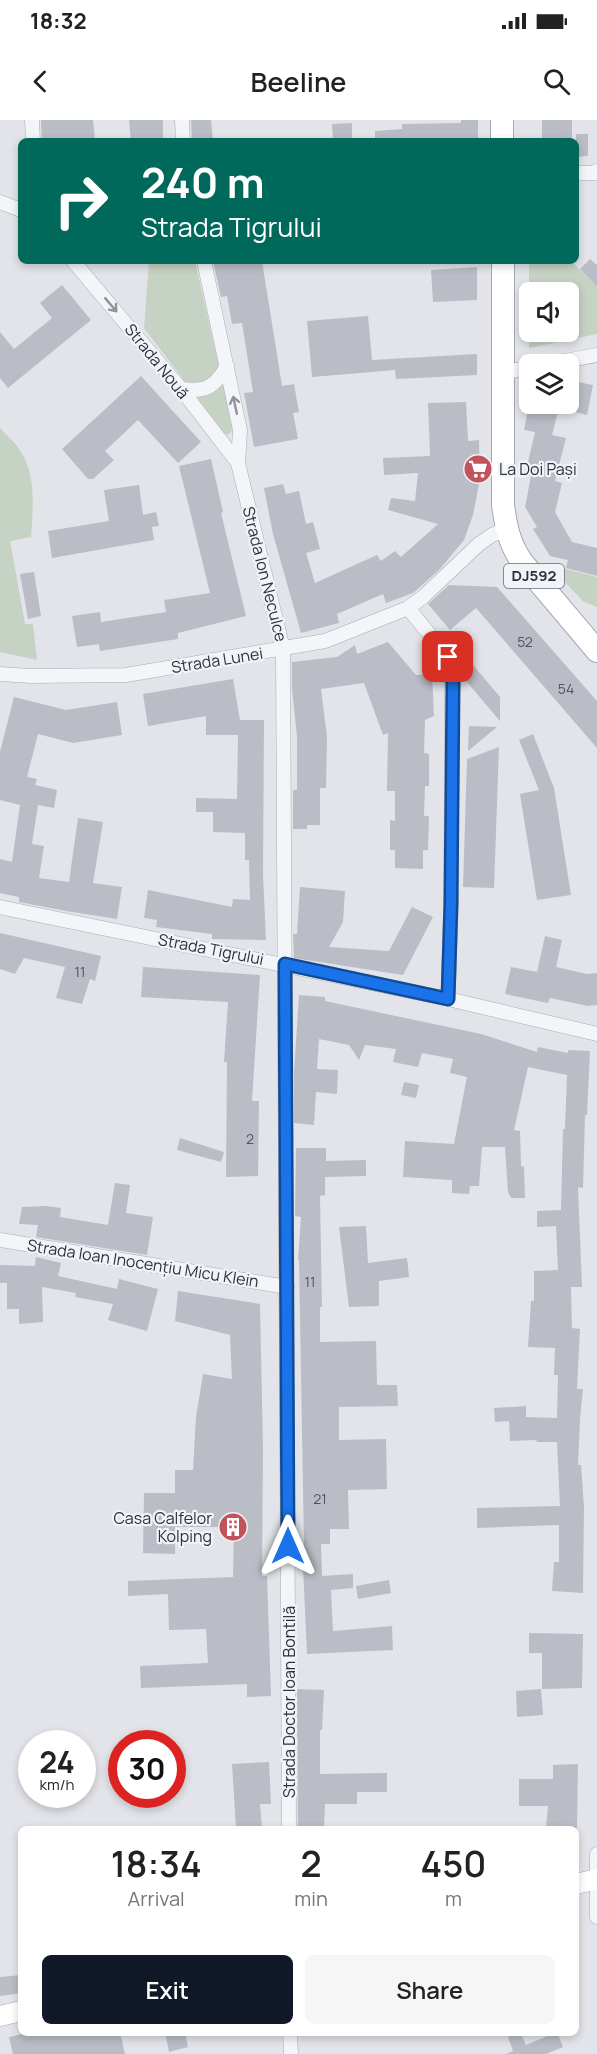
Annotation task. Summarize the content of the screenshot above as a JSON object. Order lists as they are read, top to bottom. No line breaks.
{"streets":{"main road":["DJ592"],"street":["Strada Nouă","Strada Ion Neculce","Strada Lunei","Strada Tigrului","Strada Ioan Inocențiu Micu Klein","Strada Doctor Ioan Bontilă"]},"crossings":[["Strada Nouă","Strada Ion Neculce"],["Strada Ion Neculce","Strada Lunei"],["Strada Ion Neculce","Strada Tigrului"],["Strada Ion Neculce","Strada Doctor Ioan Bontilă"],["DJ592","Strada Lunei"],["Strada Tigrului","Strada Doctor Ioan Bontilă"],["Strada Ioan Inocențiu Micu Klein","Strada Doctor Ioan Bontilă"]],"one_way":["Strada Nouă"],"places":{"supermarket":["La Doi Pași"],"building":["Casa Calfelor Kolping"]},"house_numbers":["52","54","11","2","11","21"],"page":{"status":"18:32","header":"Beeline","turn":["240 m","Strada Tigrului"],"speed":"24 km/h","limit":"30","eta":["18:34","Arrival","2","min","450","m"],"buttons":["Exit","Share"]}}
